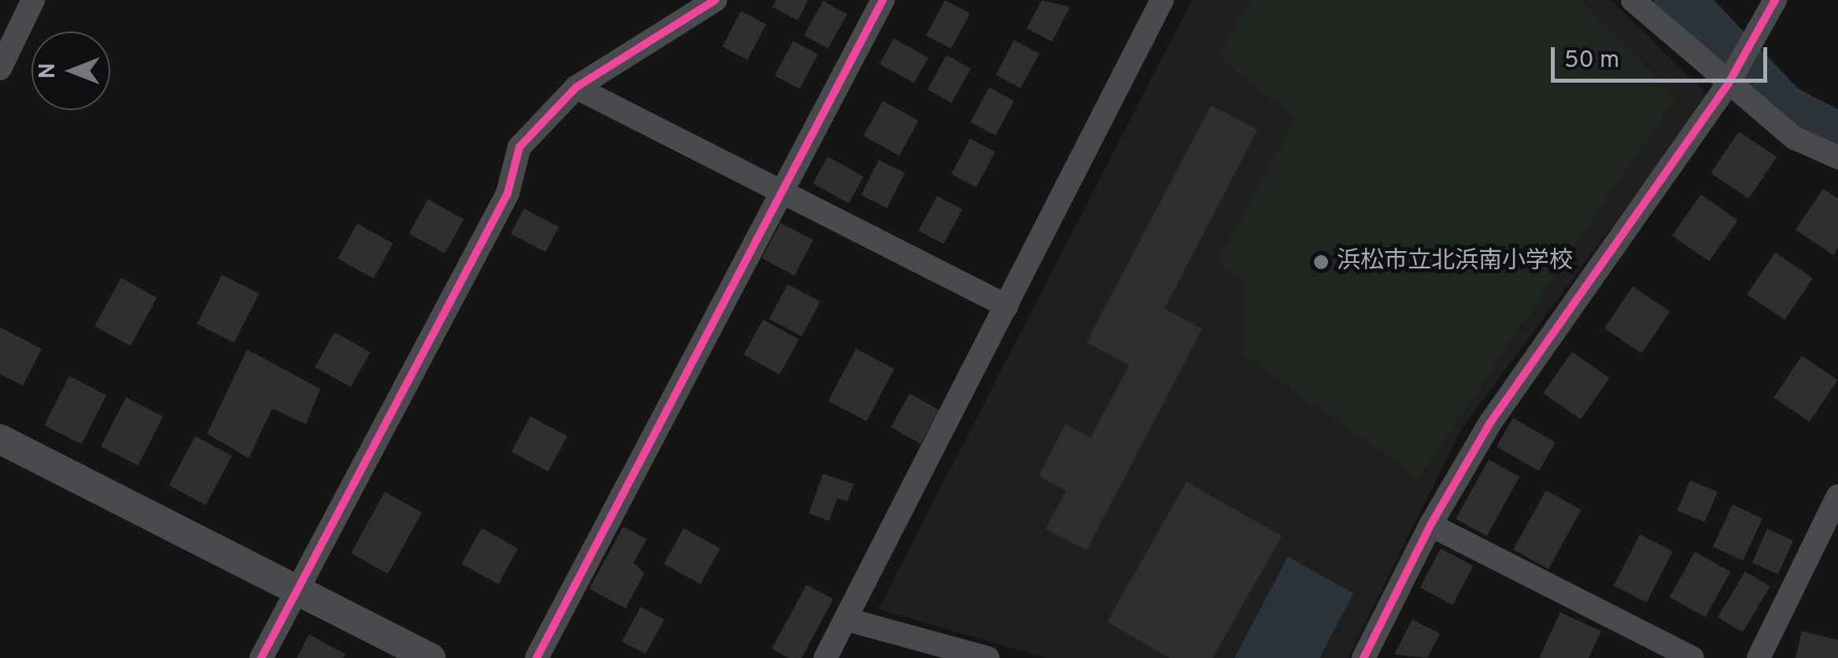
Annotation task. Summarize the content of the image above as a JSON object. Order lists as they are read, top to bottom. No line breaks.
{"places":["浜松市立北浜南小学校"],"scale_bar":"50 m","north":"left"}
